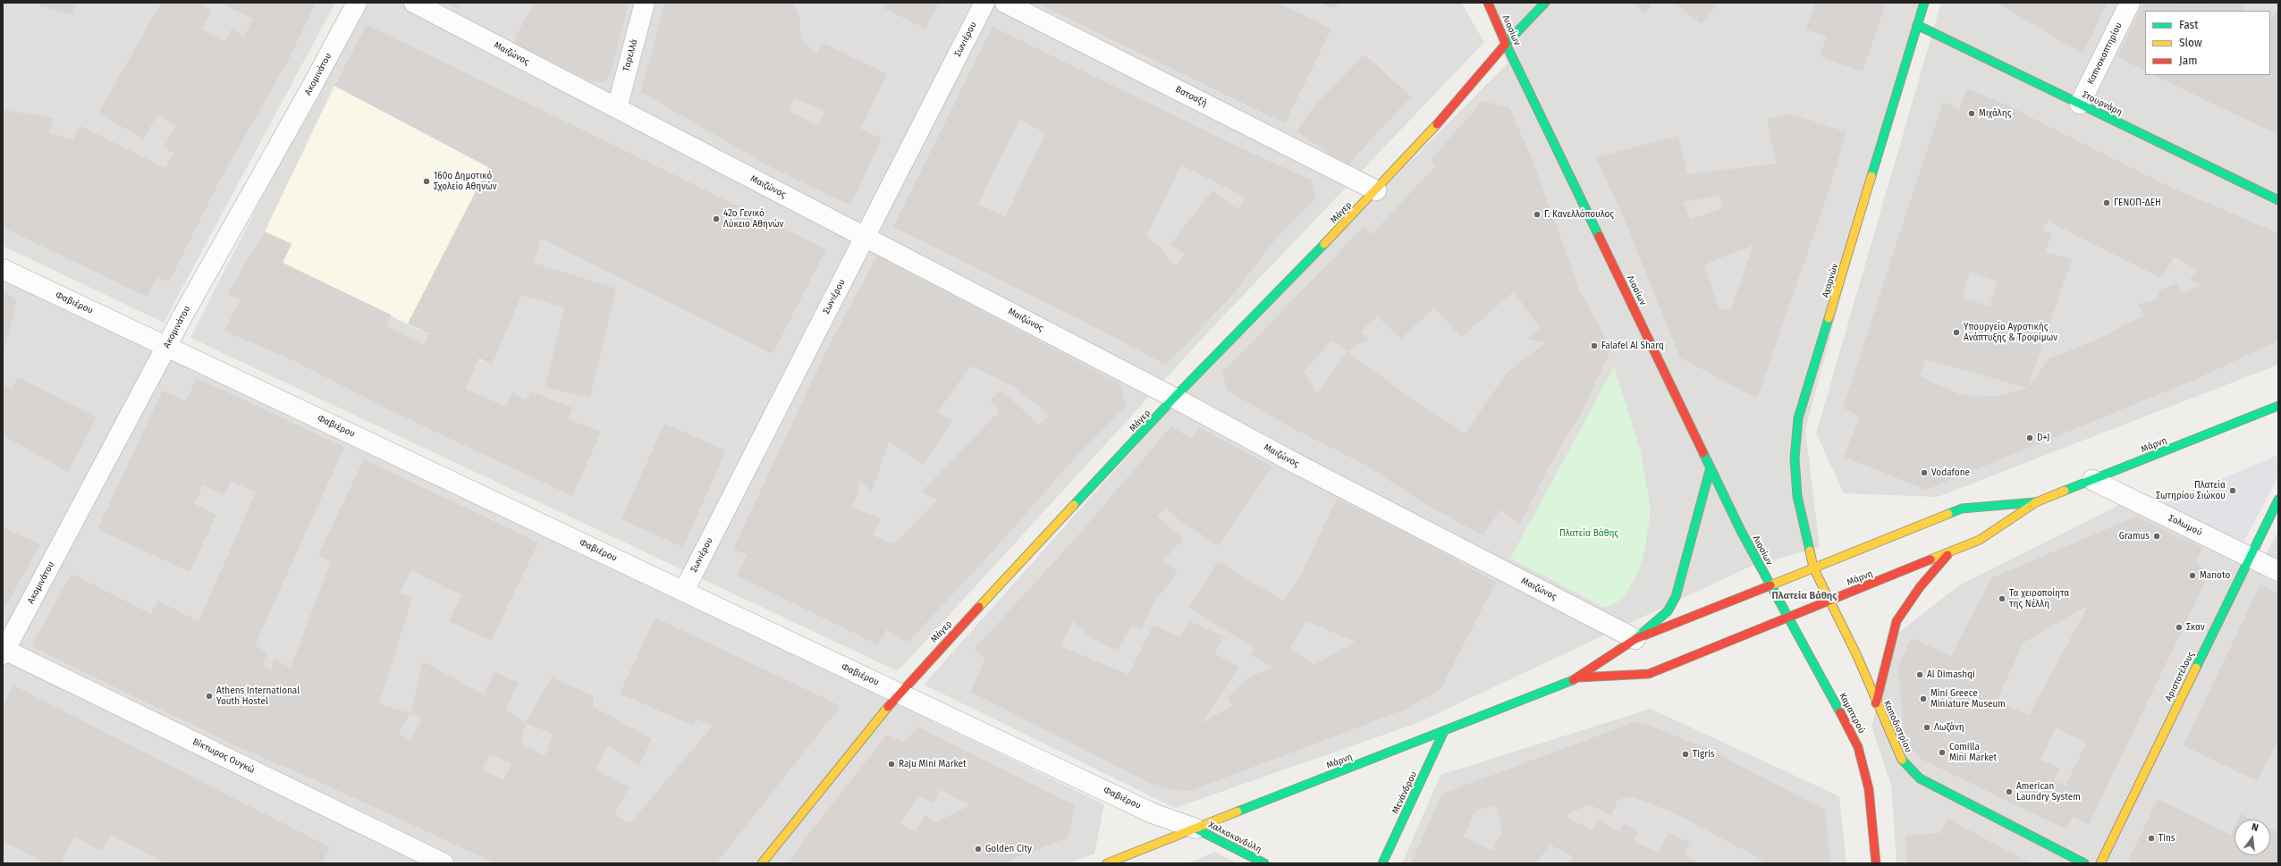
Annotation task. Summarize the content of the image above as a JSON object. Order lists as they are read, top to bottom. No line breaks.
{"streets":{"main road":["Λιοσίων","Στουρνάρη","Μάγερ","Αχαρνών","Μάρνη","Αριστοτέλους","Καματερού","Καποδιστρίου","Μενάνδρου","Χαλκοκονδύλη"],"street":["Σωνιέρου","Μαιζώνος","Καπνοκοπτηρίου","Ταρελλά","Ακομινάτου","Βατσαξή","Φαβιέρου","Σολωμού","Βίκτωρος Ουγκώ"]},"crossings":[["Λιοσίων","Μάγερ"],["Λιοσίων","Μάρνη"],["Λιοσίων","Καματερού"],["Σωνιέρου","Μαιζώνος"],["Σωνιέρου","Φαβιέρου"],["Μαιζώνος","Ταρελλά"],["Μαιζώνος","Μάγερ"],["Μαιζώνος","Μάρνη"],["Καπνοκοπτηρίου","Στουρνάρη"],["Ακομινάτου","Φαβιέρου"],["Ακομινάτου","Βίκτωρος Ουγκώ"],["Βατσαξή","Μάγερ"],["Στουρνάρη","Αχαρνών"],["Μάγερ","Φαβιέρου"],["Αχαρνών","Μάρνη"],["Αχαρνών","Καποδιστρίου"],["Φαβιέρου","Μάρνη"],["Φαβιέρου","Χαλκοκονδύλη"],["Μάρνη","Σολωμού"],["Μάρνη","Καματερού"],["Μάρνη","Καποδιστρίου"],["Μάρνη","Μενάνδρου"],["Μάρνη","Χαλκοκονδύλη"],["Σολωμού","Αριστοτέλους"]],"districts":["Πλατεία Βάθης"],"parks":["Πλατεία Βάθης"],"places":["Μιχάλης","160ο Δημοτικό Σχολείο Αθηνών","ΓΕΝΟΠ-ΔΕΗ","Γ. Κανελλόπουλος","42ο Γενικό Λύκειο Αθηνών","Υπουργείο Αγροτικής Ανάπτυξης & Τροφίμων","Falafel Al Sharq","D+J","Vodafone","Πλατεία Σωτηρίου Σιώκου","Gramus","Manoto","Τα χειροποίητα της Νέλλη","Σκαν","Al Dimashqi","Athens International Youth Hostel","Mini Greece Miniature Museum","Λωζάνη","Comilla Mini Market","Tigris","Raju Mini Market","American Laundry System","Tins","Golden City"],"legend":["Fast","Slow","Jam"],"north":"top"}
